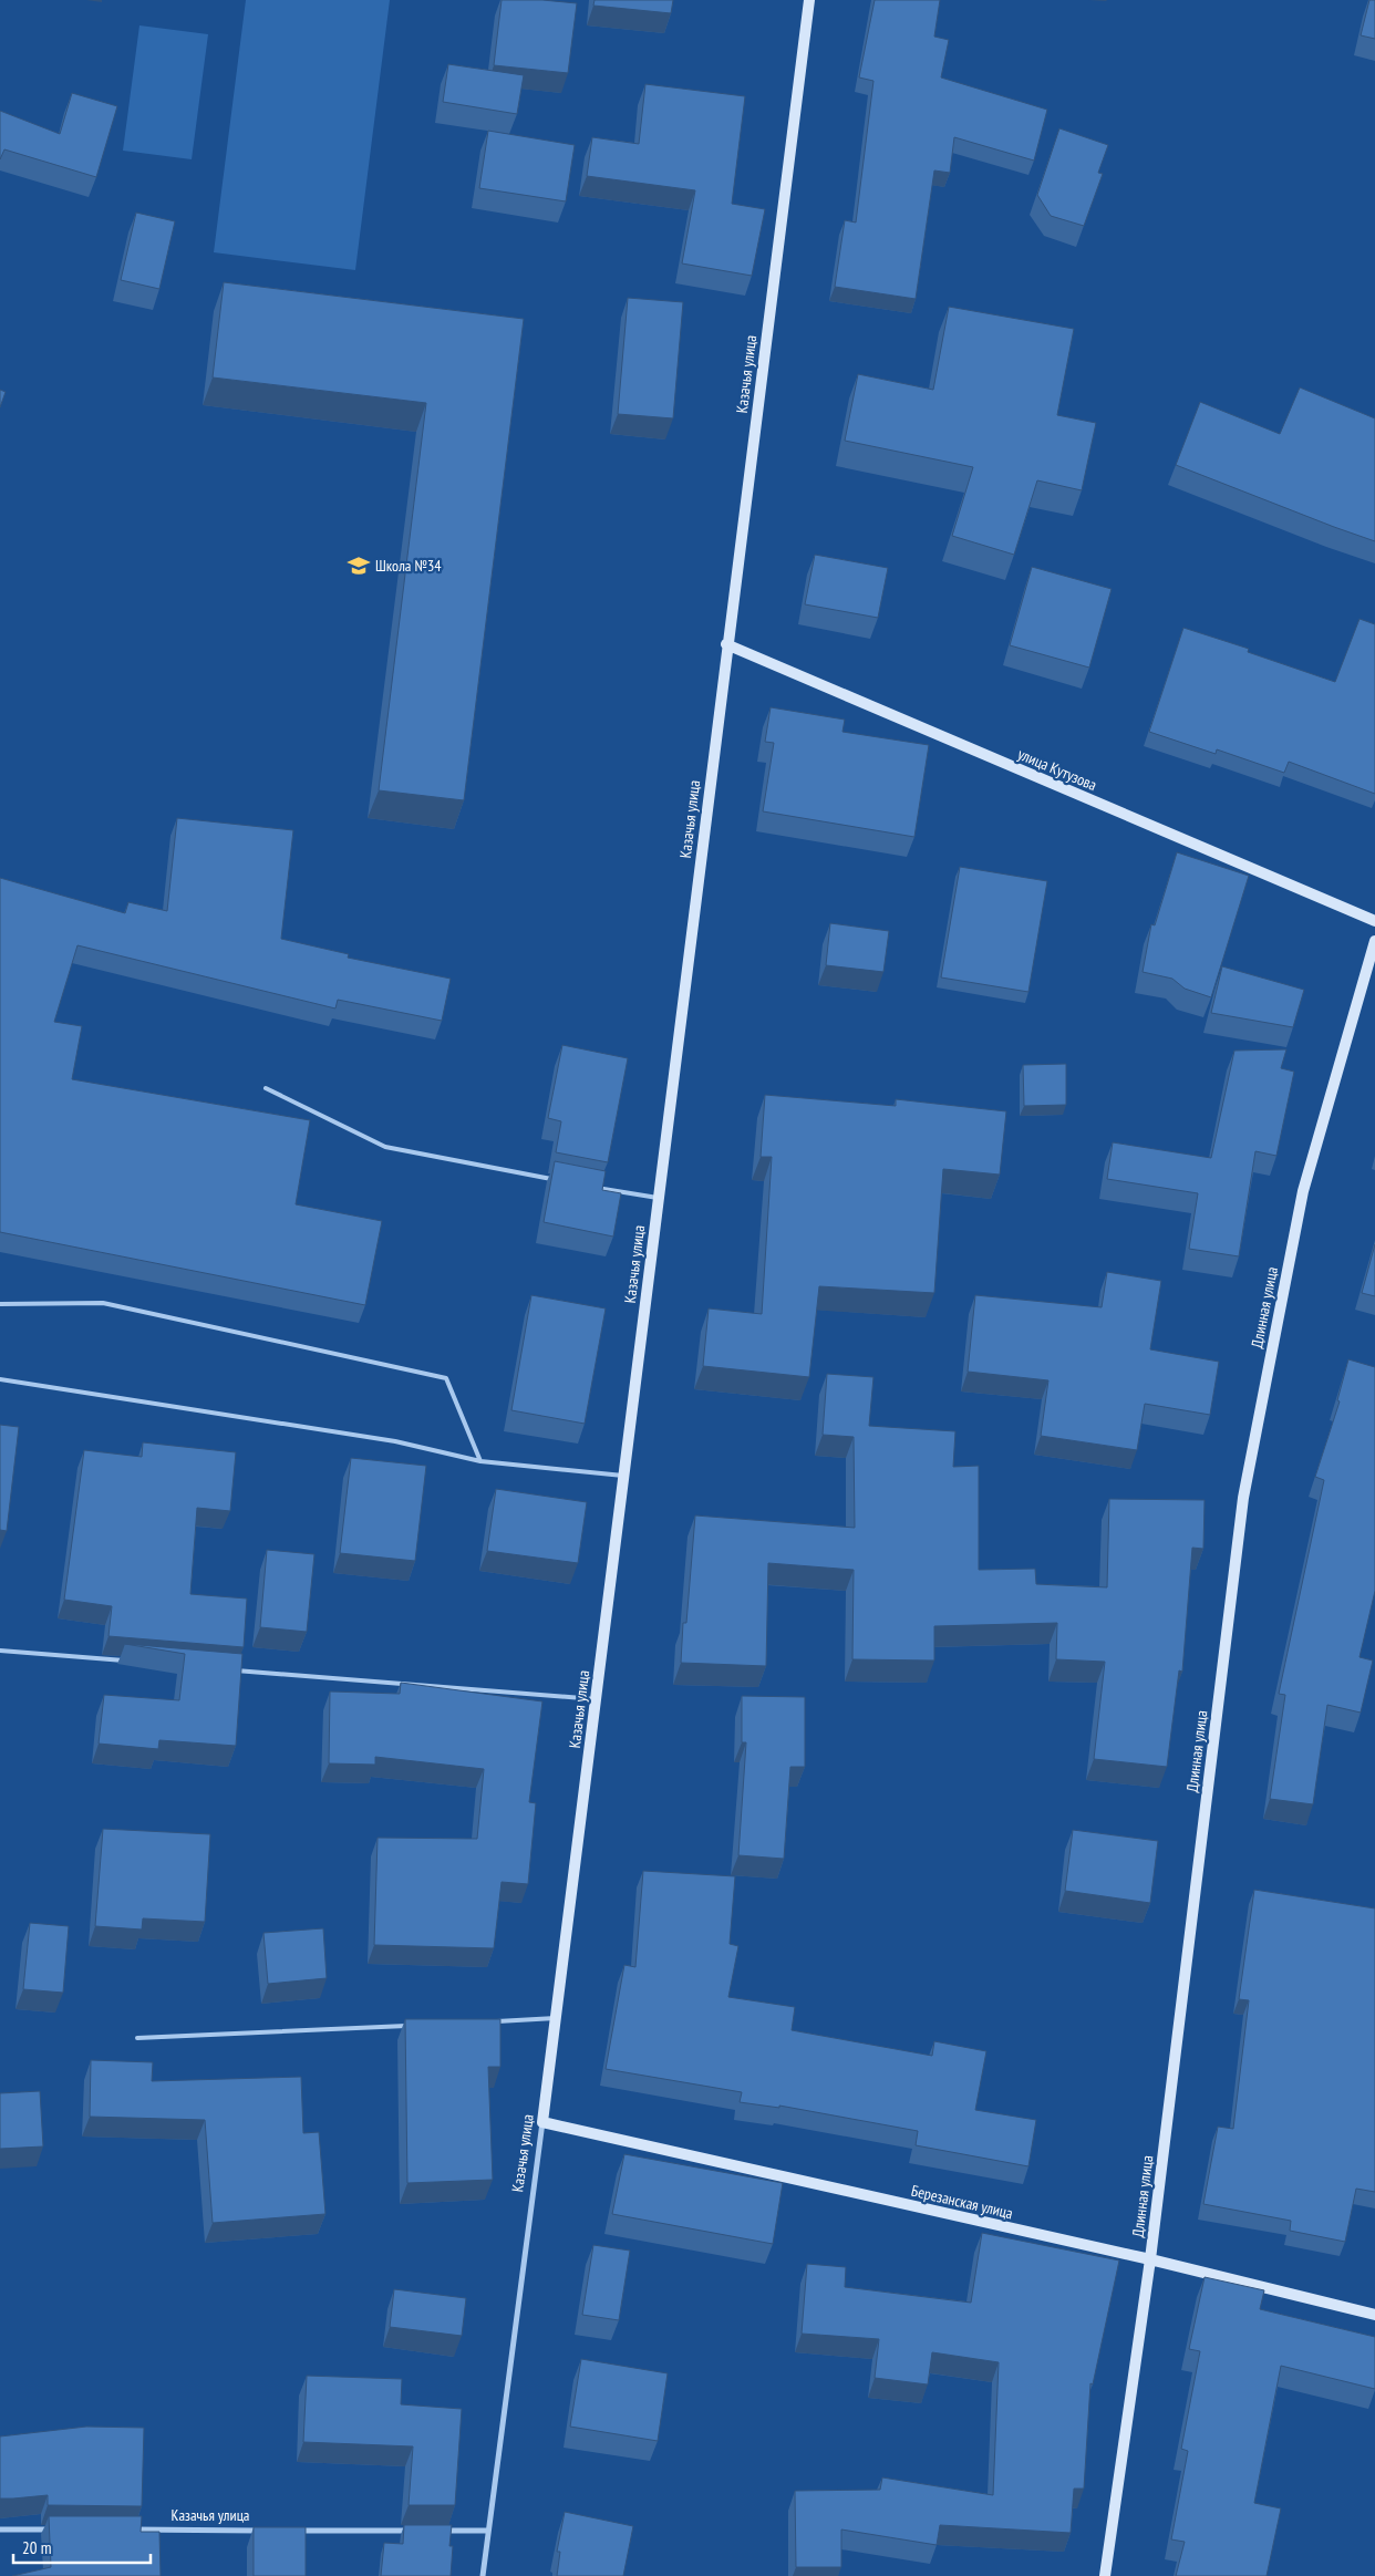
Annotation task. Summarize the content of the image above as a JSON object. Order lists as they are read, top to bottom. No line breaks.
{"streets":{"street":["Казачья улица","улица Кутузова","Длинная улица","Березанская улица"]},"crossings":[["Казачья улица","улица Кутузова"],["Казачья улица","Березанская улица"],["Длинная улица","Березанская улица"]],"places":{"school or university":["Школа №34"]},"scale_bar":"20 m"}
